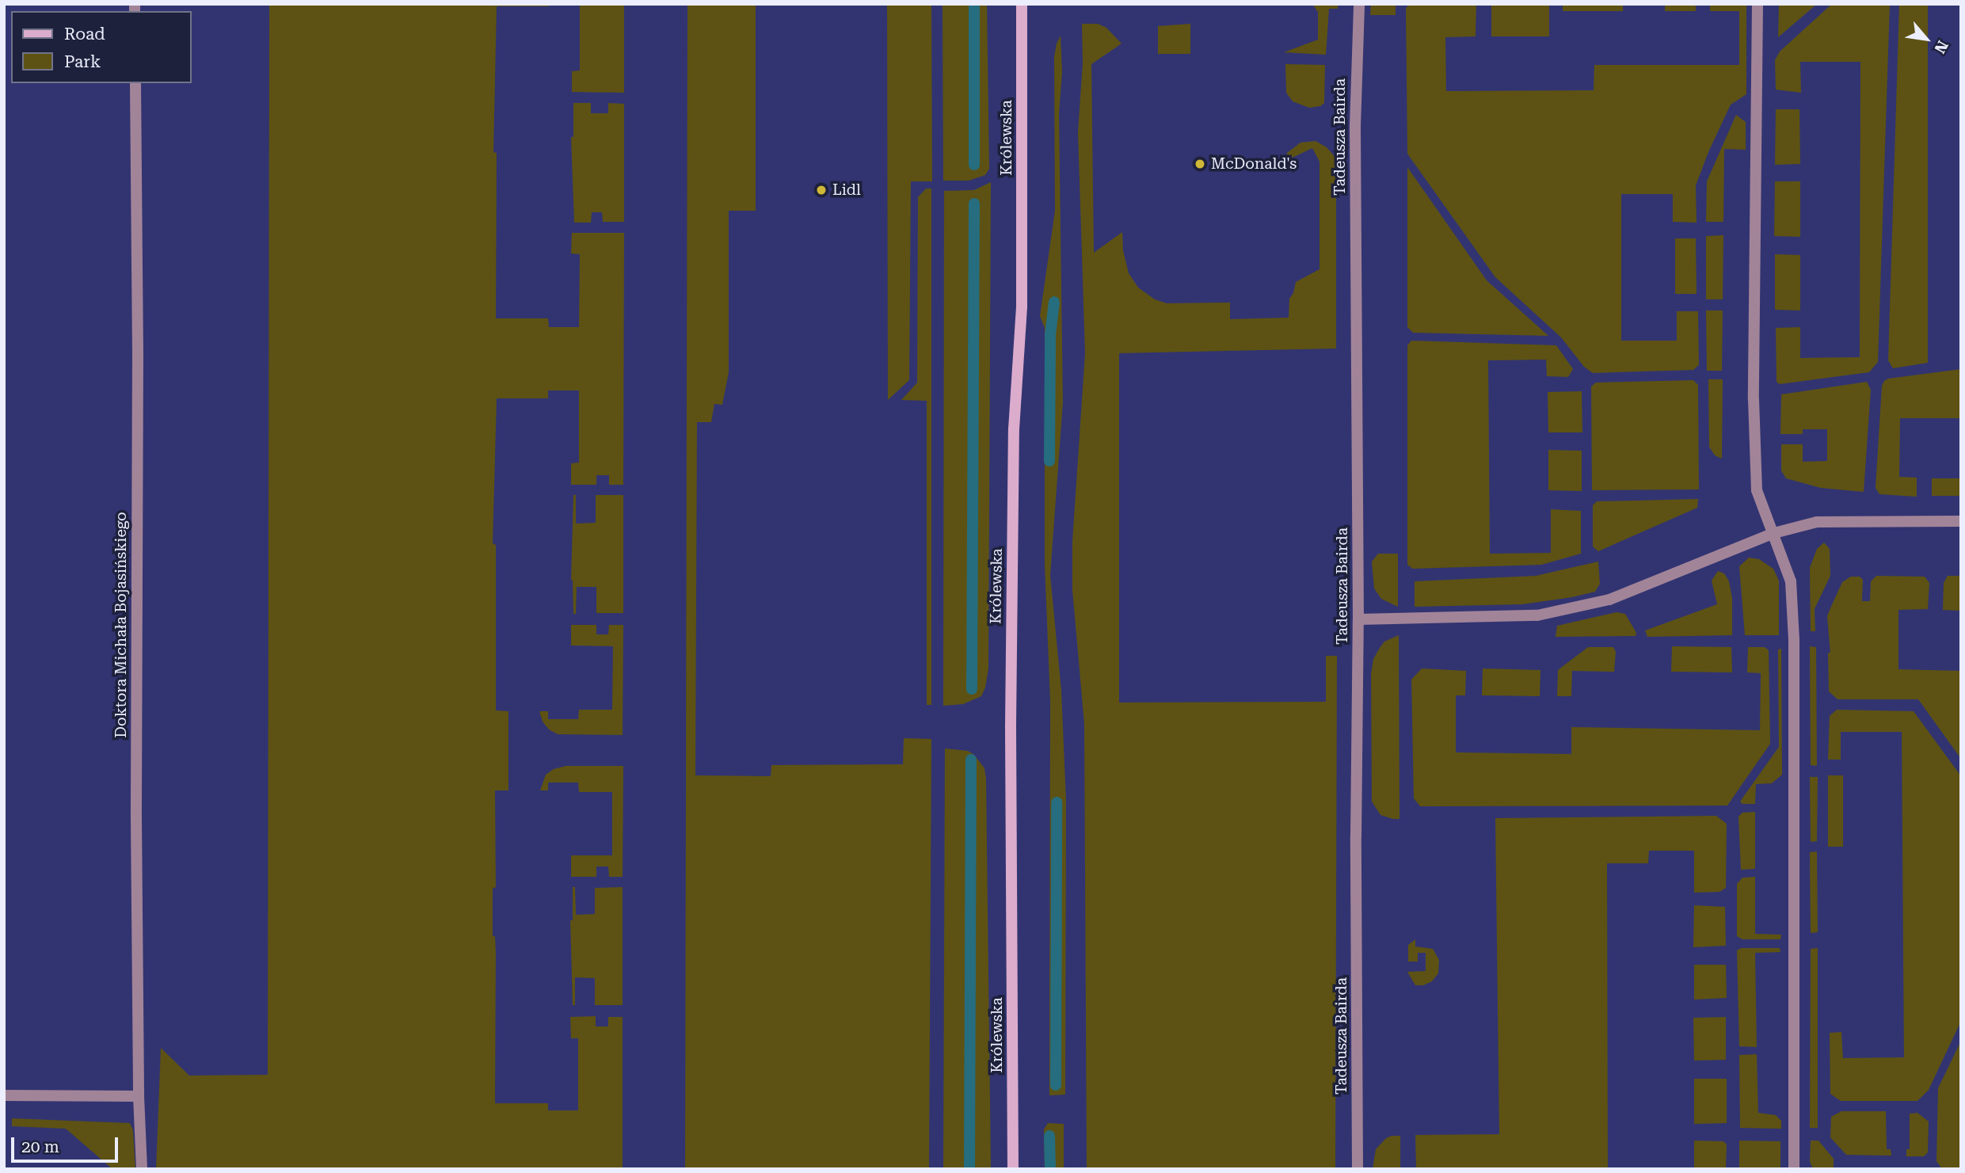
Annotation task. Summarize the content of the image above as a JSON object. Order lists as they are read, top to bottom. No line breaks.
{"streets":{"main road":["Królewska"],"street":["Tadeusza Bairda","Doktora Michała Bojasińskiego"]},"places":["McDonald's","Lidl"],"legend":["Road","Park"],"scale_bar":"20 m","north":"bottom right"}
